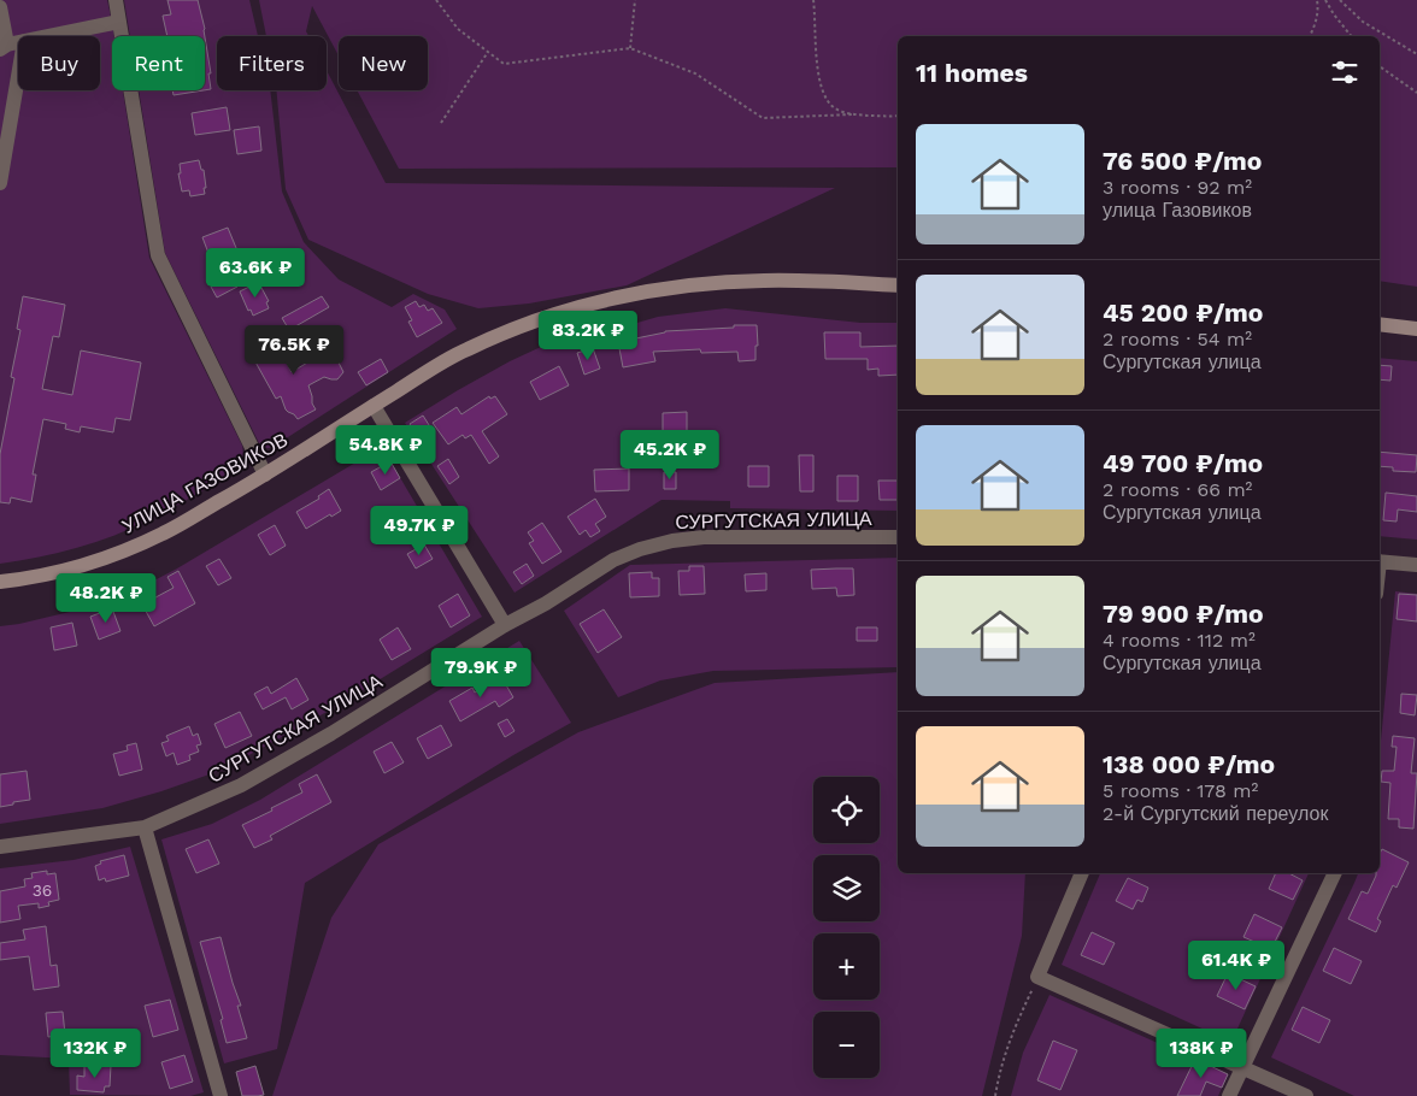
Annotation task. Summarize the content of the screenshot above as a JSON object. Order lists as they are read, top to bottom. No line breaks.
{"streets":{"street":["УЛИЦА ГАЗОВИКОВ","СУРГУТСКАЯ УЛИЦА"]},"house_numbers":["36"],"page":{"chip":["Buy","Rent","Filters","New"],"heading":"11 homes","list":[{"name":"76 500 ₽/mo","note":"3 rooms · 92 m² · улица Газовиков"},{"name":"45 200 ₽/mo","note":"2 rooms · 54 m² · Сургутская улица"},{"name":"49 700 ₽/mo","note":"2 rooms · 66 m² · Сургутская улица"},{"name":"79 900 ₽/mo","note":"4 rooms · 112 m² · Сургутская улица"},{"name":"138 000 ₽/mo","note":"5 rooms · 178 m² · 2-й Сургутский переулок"}],"price":["63.6K ₽","83.2K ₽","76.5K ₽","54.8K ₽","45.2K ₽","49.7K ₽","48.2K ₽","79.9K ₽","61.4K ₽","132K ₽","138K ₽"],"map_buttons":["+","−"]}}
